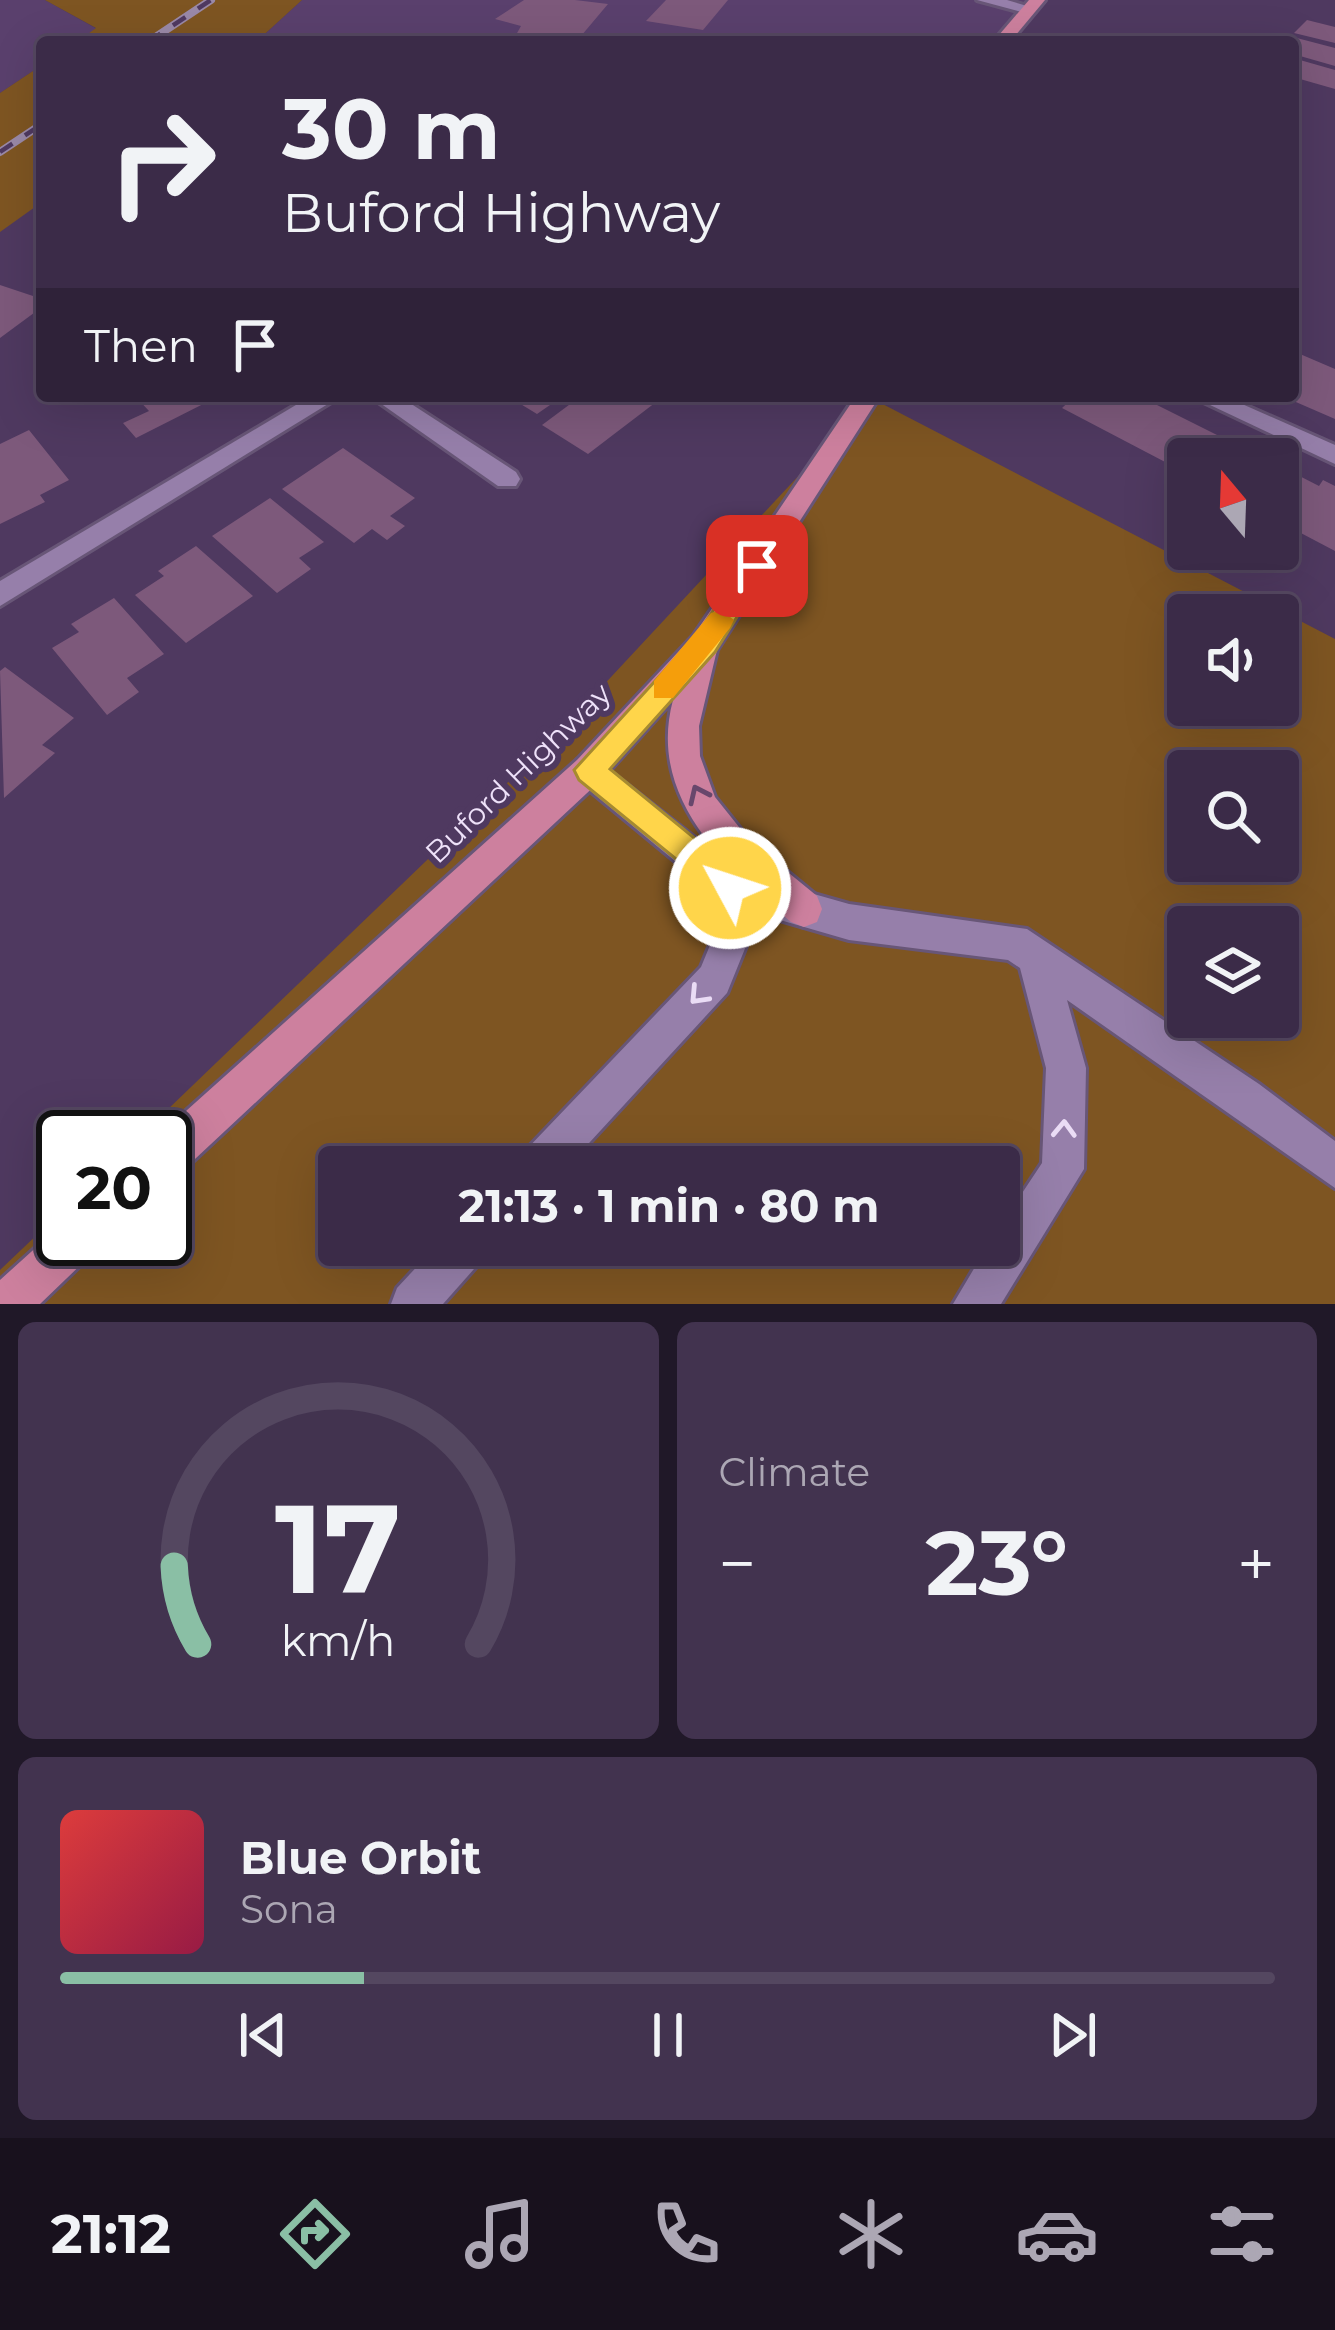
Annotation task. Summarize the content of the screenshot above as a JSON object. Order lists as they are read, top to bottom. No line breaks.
{"streets":{"main road":["Buford Highway"]},"north":"top","page":{"turn":["30 m","Buford Highway"],"then":"Then","limit":"20","trip":"21:13 · 1 min · 80 m","tile":"Climate","heat":["−","23°","+"],"song":["Blue Orbit","Sona"],"tabs":"21:12","gauge":["17","km/h"]}}
